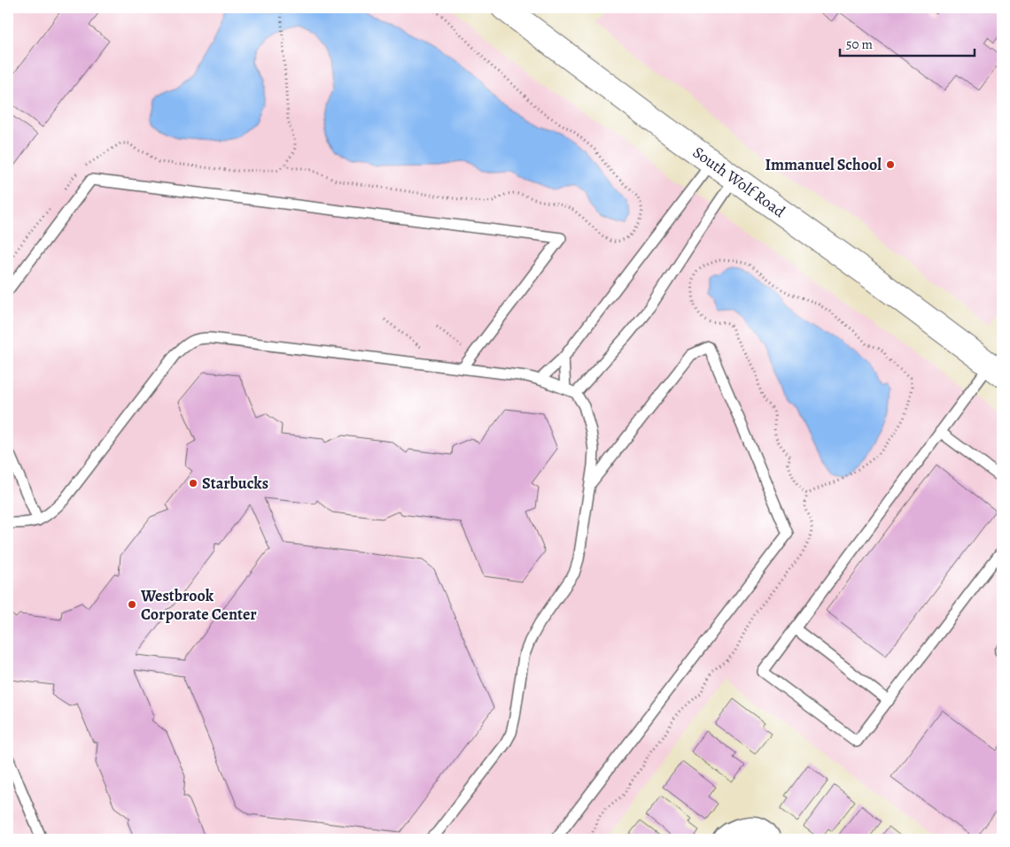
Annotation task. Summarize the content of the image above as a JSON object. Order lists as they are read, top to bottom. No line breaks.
{"streets":{"main road":["South Wolf Road"]},"places":["Immanuel School","Starbucks","Westbrook Corporate Center"],"scale_bar":"50 m"}
